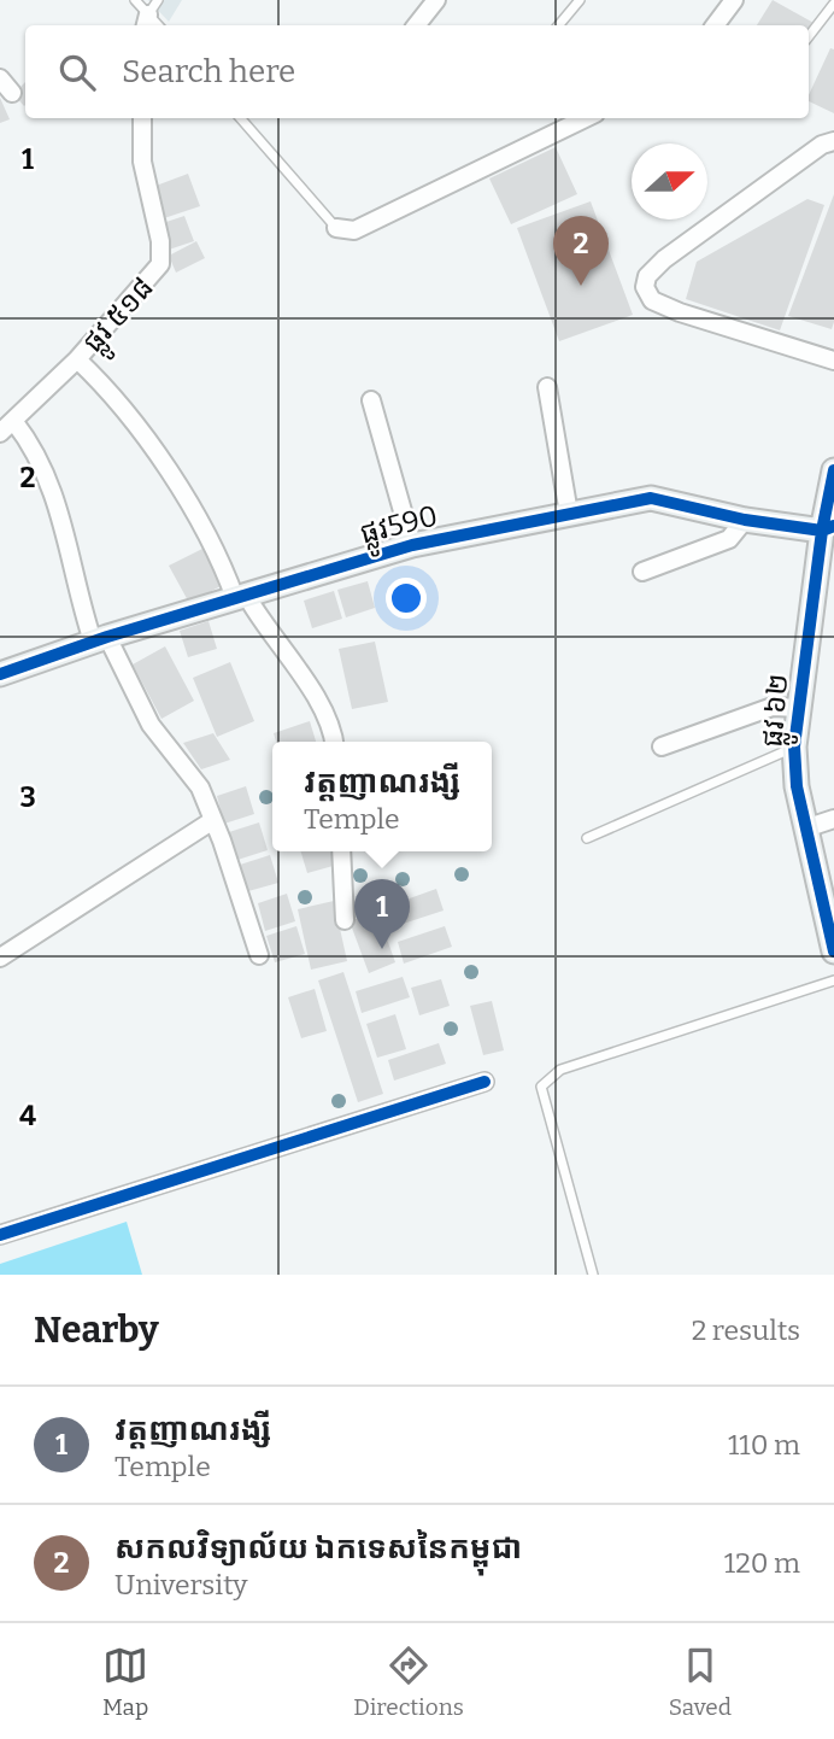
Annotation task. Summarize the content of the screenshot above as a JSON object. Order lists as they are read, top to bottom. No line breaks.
{"streets":{"street":["ផ្លូវ ៥១៨","ផ្លូវ590","ផ្លូវ ៦២"]},"crossings":[["ផ្លូវ590","ផ្លូវ ៦២"]],"north":"right","page":{"search":"Search here","pins":["2","1"],"popup":["វត្តញាណរង្សី","Temple"],"heading":["Nearby","2 results"],"list":[{"mark":"1","name":"វត្តញាណរង្សី","note":"Temple","value":"110 m"},{"mark":"2","name":"សកលវិទ្យាល័យ ឯកទេសនៃកម្ពុជា","note":"University","value":"120 m"}],"nav":["Map","Directions","Saved"]},"grid":{"rows":["1","2","3","4"]}}
